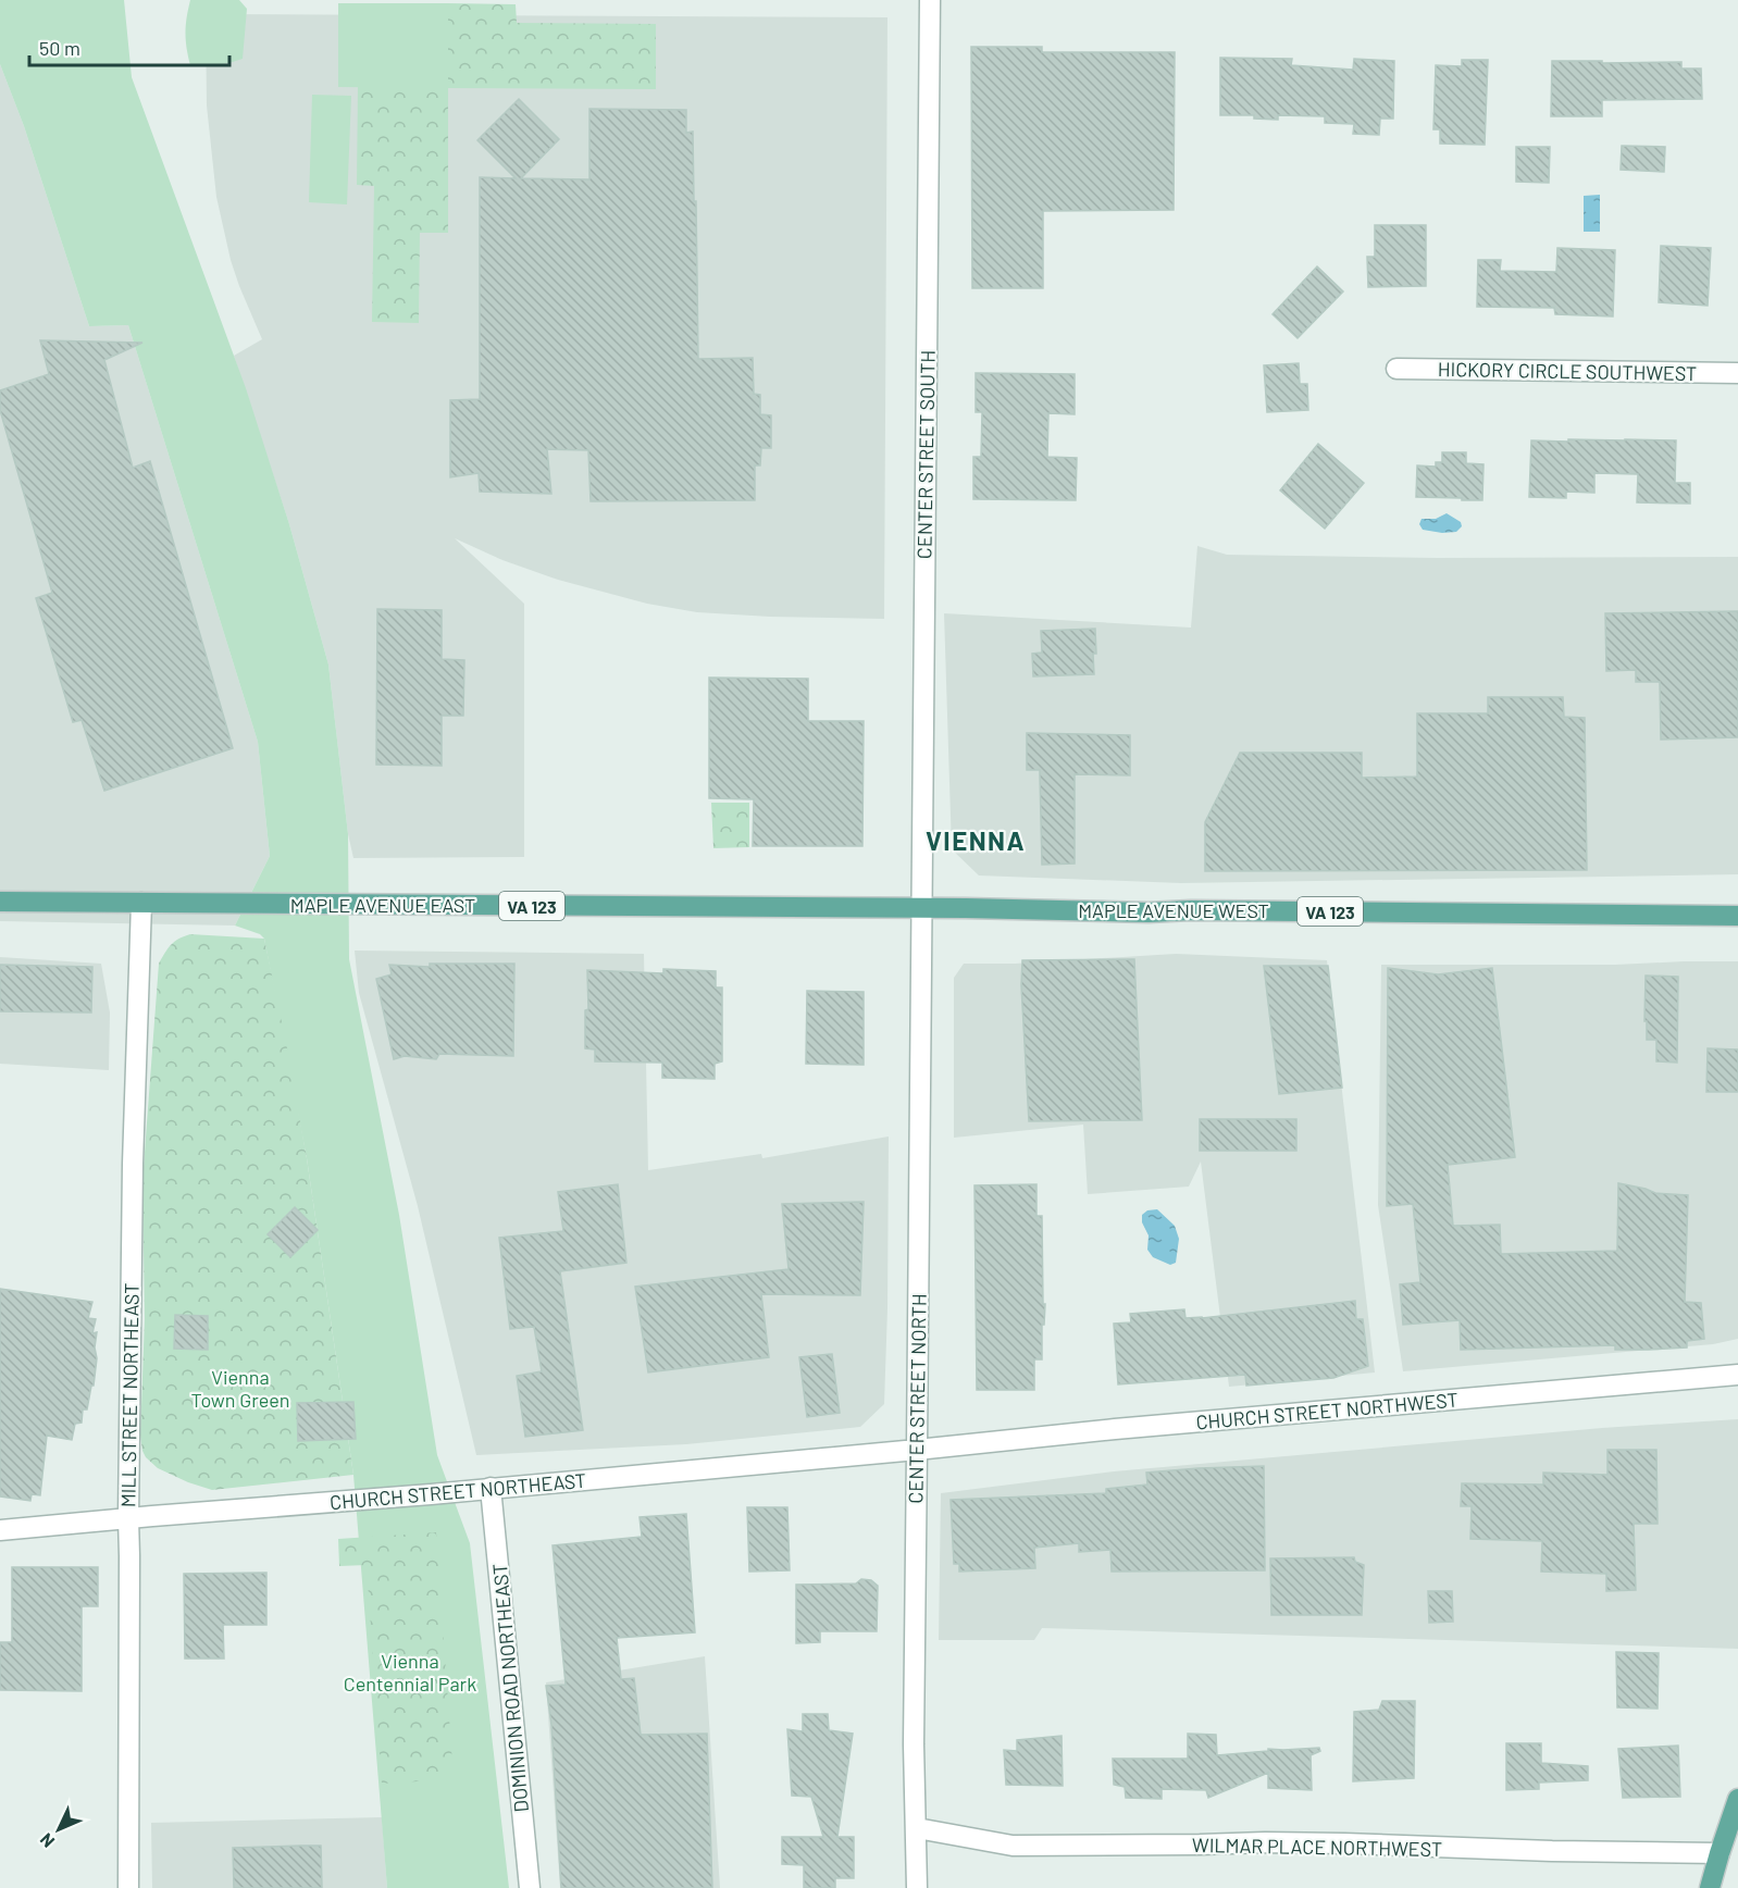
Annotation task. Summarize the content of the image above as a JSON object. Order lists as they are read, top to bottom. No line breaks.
{"streets":{"main road":["MAPLE AVENUE EAST","VA 123","MAPLE AVENUE WEST"],"street":["HICKORY CIRCLE SOUTHWEST","CENTER STREET SOUTH","MILL STREET NORTHEAST","CENTER STREET NORTH","CHURCH STREET NORTHWEST","CHURCH STREET NORTHEAST","DOMINION ROAD NORTHEAST","WILMAR PLACE NORTHWEST"]},"crossings":[["CENTER STREET SOUTH","MAPLE AVENUE EAST"],["CENTER STREET SOUTH","MAPLE AVENUE WEST"],["CENTER STREET SOUTH","CENTER STREET NORTH"],["MAPLE AVENUE EAST","MAPLE AVENUE WEST"],["MAPLE AVENUE EAST","MILL STREET NORTHEAST"],["MAPLE AVENUE EAST","CENTER STREET NORTH"],["MAPLE AVENUE WEST","CENTER STREET NORTH"],["MILL STREET NORTHEAST","CHURCH STREET NORTHEAST"],["CENTER STREET NORTH","CHURCH STREET NORTHWEST"],["CENTER STREET NORTH","CHURCH STREET NORTHEAST"],["CENTER STREET NORTH","WILMAR PLACE NORTHWEST"],["CHURCH STREET NORTHWEST","CHURCH STREET NORTHEAST"],["CHURCH STREET NORTHEAST","DOMINION ROAD NORTHEAST"]],"districts":["VIENNA"],"parks":["Vienna Town Green","Vienna Centennial Park"],"scale_bar":"50 m","north":"bottom left"}
